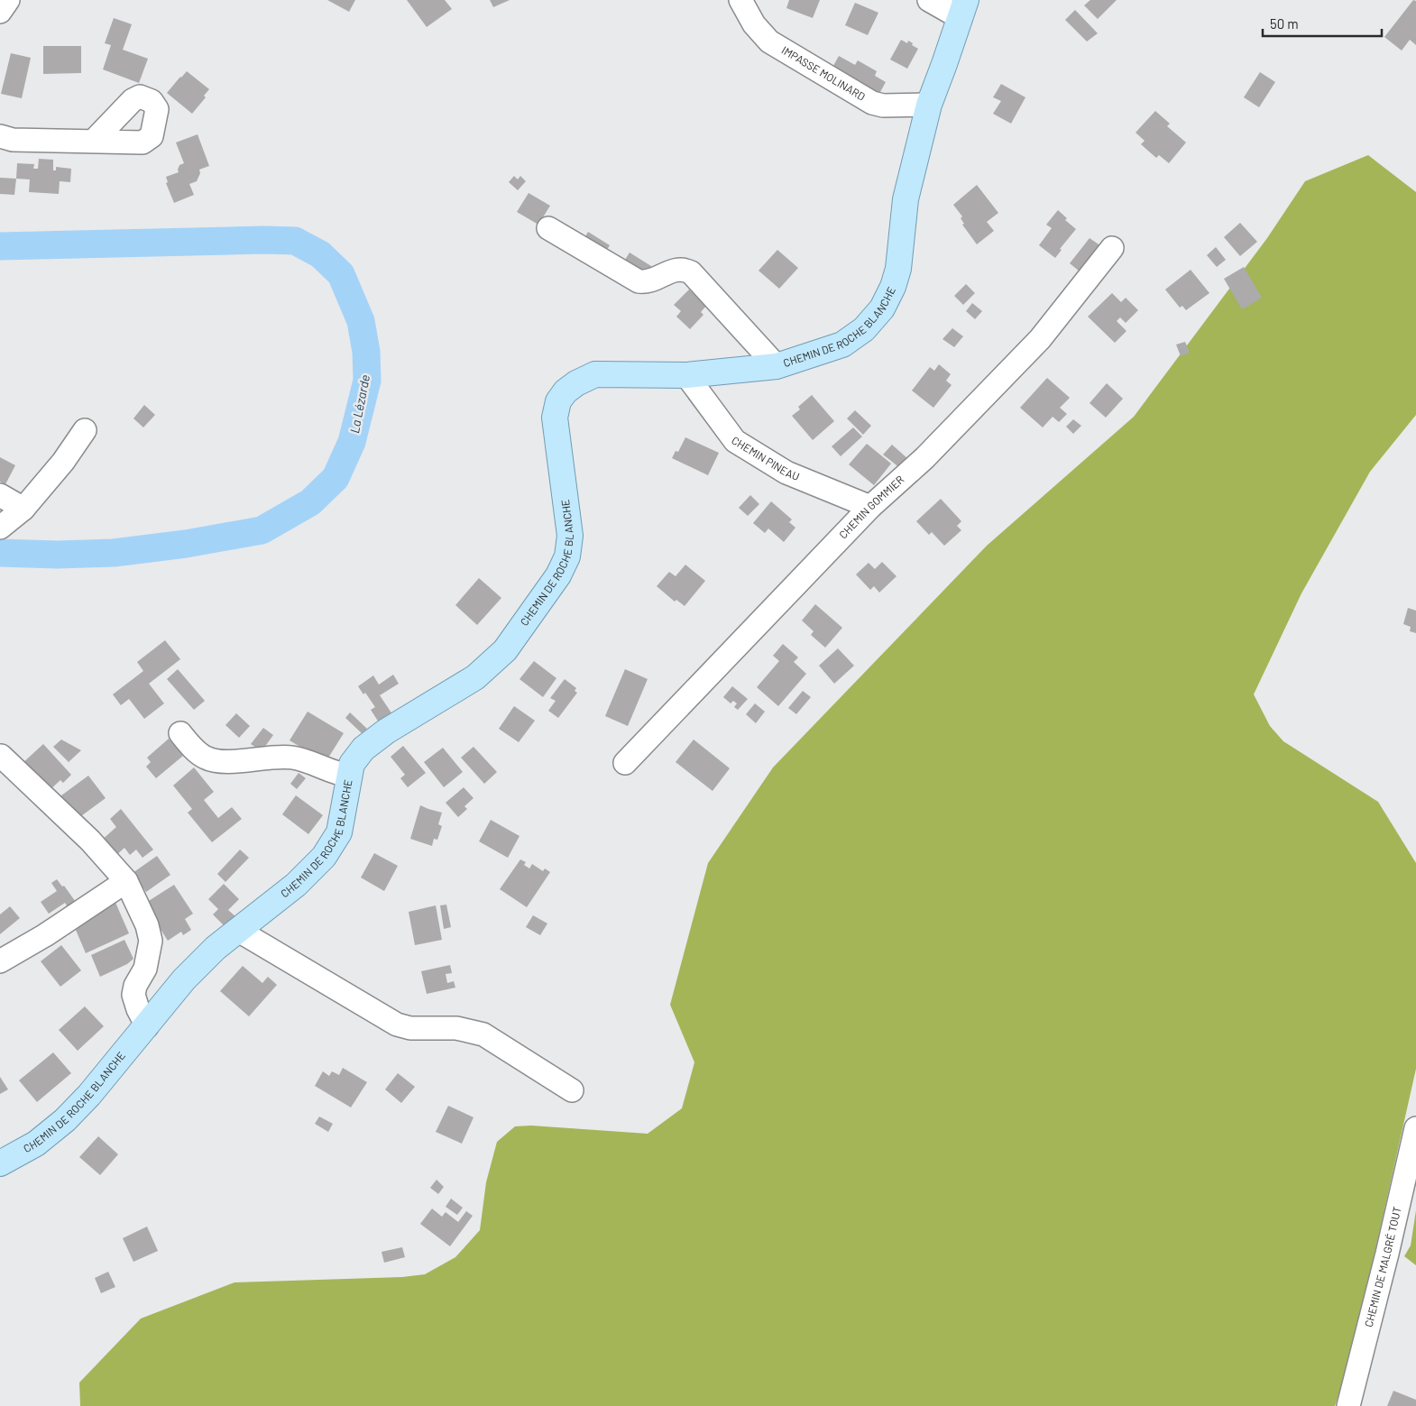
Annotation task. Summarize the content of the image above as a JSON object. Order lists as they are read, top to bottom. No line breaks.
{"streets":{"main road":["CHEMIN DE ROCHE BLANCHE"],"street":["IMPASSE MOLINARD","CHEMIN PINEAU","CHEMIN GOMMIER","CHEMIN DE MALGRÉ TOUT"]},"crossings":[["IMPASSE MOLINARD","CHEMIN DE ROCHE BLANCHE"],["CHEMIN DE ROCHE BLANCHE","CHEMIN PINEAU"],["CHEMIN PINEAU","CHEMIN GOMMIER"]],"water":["La Lézarde"],"scale_bar":"50 m"}
